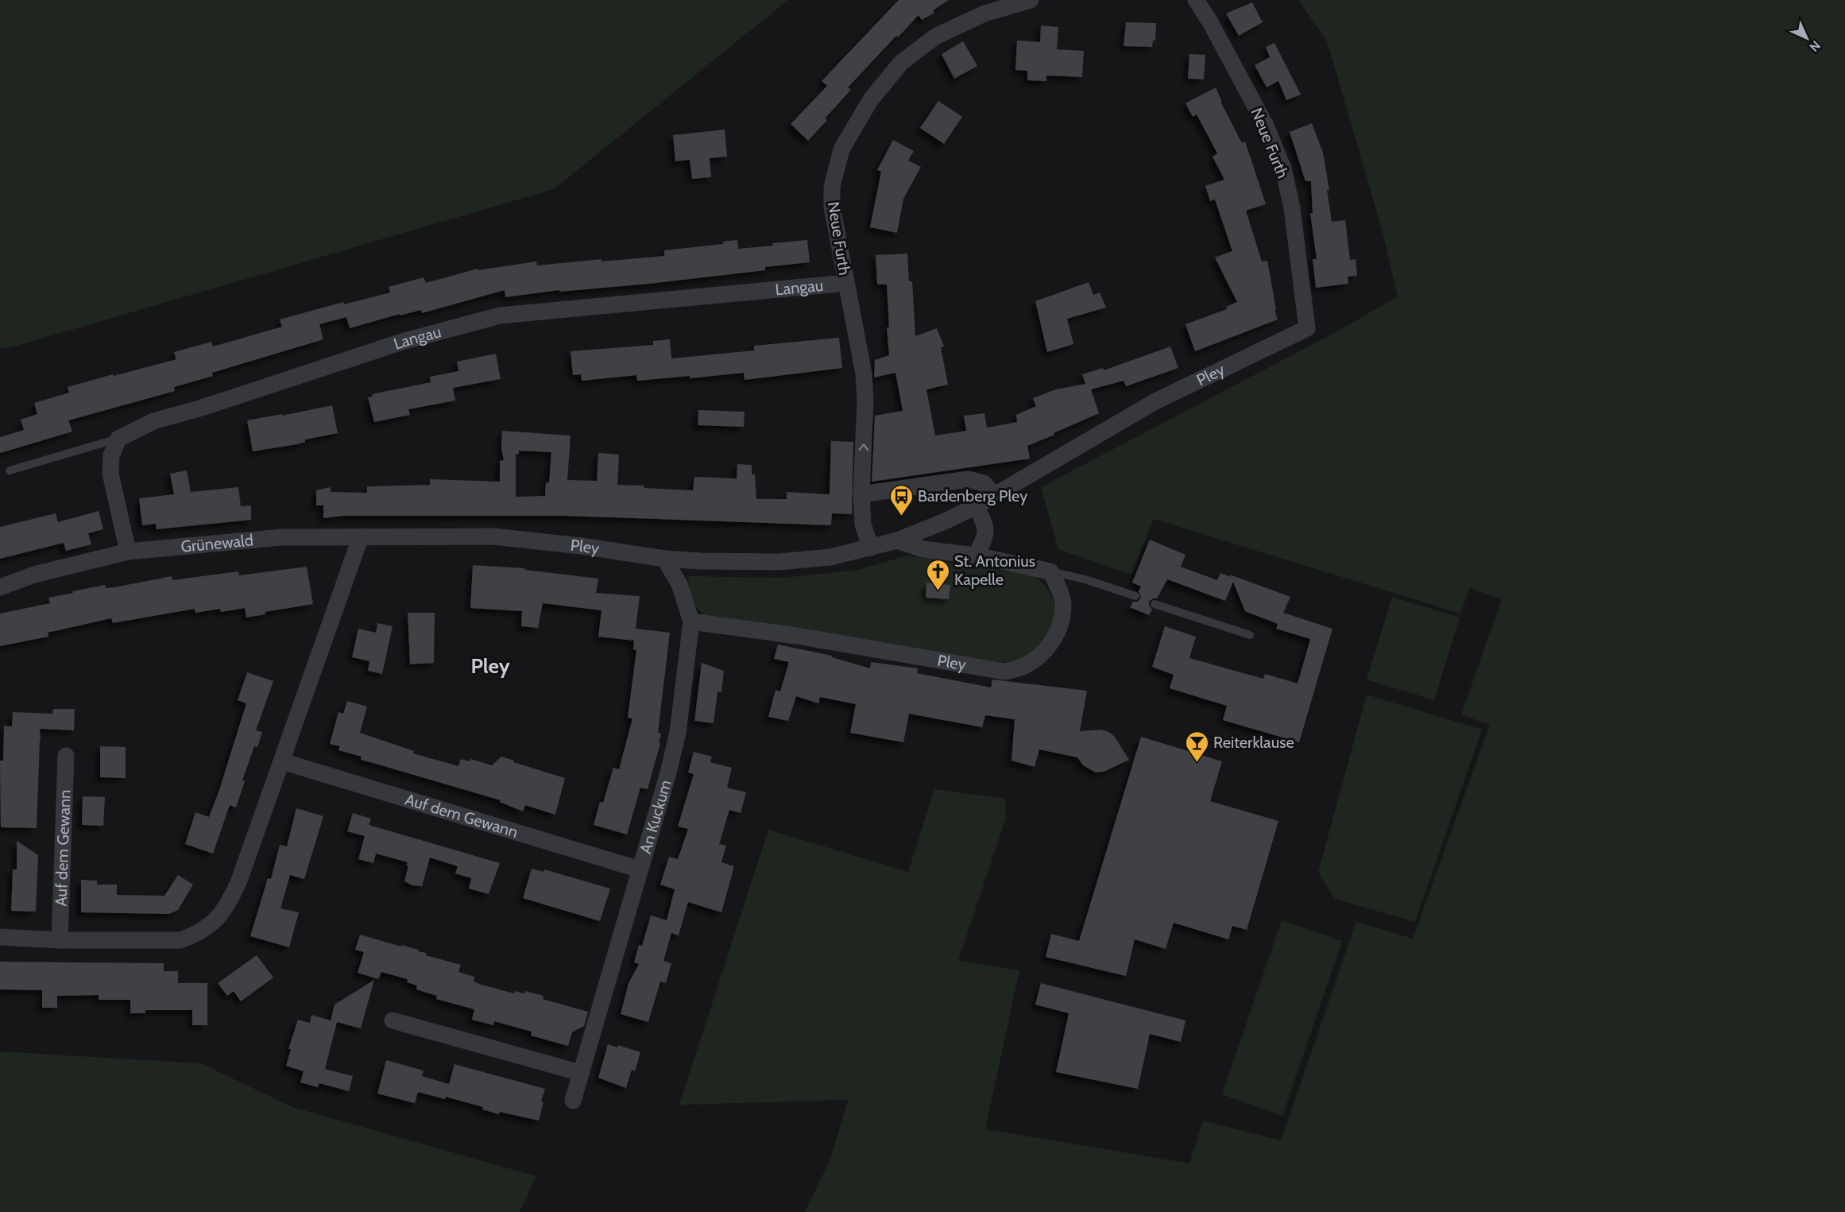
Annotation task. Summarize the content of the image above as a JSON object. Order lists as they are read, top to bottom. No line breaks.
{"streets":{"street":["Neue Furth","Langau","Pley","Grünewald","Auf dem Gewann","An Kuckum"]},"crossings":[["Neue Furth","Langau"],["Neue Furth","Pley"],["Pley","Grünewald"],["Pley","An Kuckum"],["Auf dem Gewann","An Kuckum"]],"districts":["Pley"],"places":{"bus stop":["Bardenberg Pley"],"church":["St. Antonius Kapelle"],"bar":["Reiterklause"]},"north":"bottom right"}
